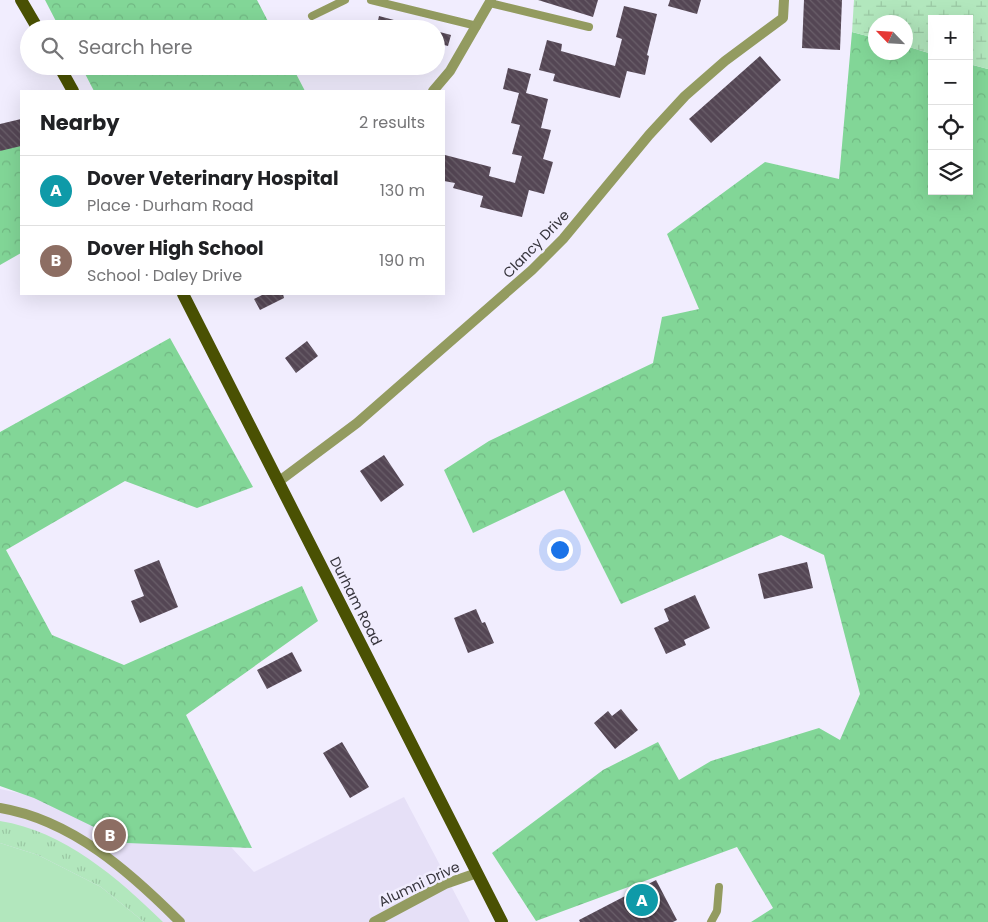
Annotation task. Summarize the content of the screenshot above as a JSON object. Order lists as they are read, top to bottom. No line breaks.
{"streets":{"main road":["Durham Road"],"street":["Clancy Drive","Alumni Drive"]},"crossings":[["Clancy Drive","Durham Road"],["Durham Road","Alumni Drive"]],"north":"top left","page":{"map_buttons":["+","−"],"search":"Search here","heading":["Nearby","2 results"],"list":[{"mark":"A","name":"Dover Veterinary Hospital","note":"Place · Durham Road","value":"130 m"},{"mark":"B","name":"Dover High School","note":"School · Daley Drive","value":"190 m"}],"pins":["B","A"]}}
